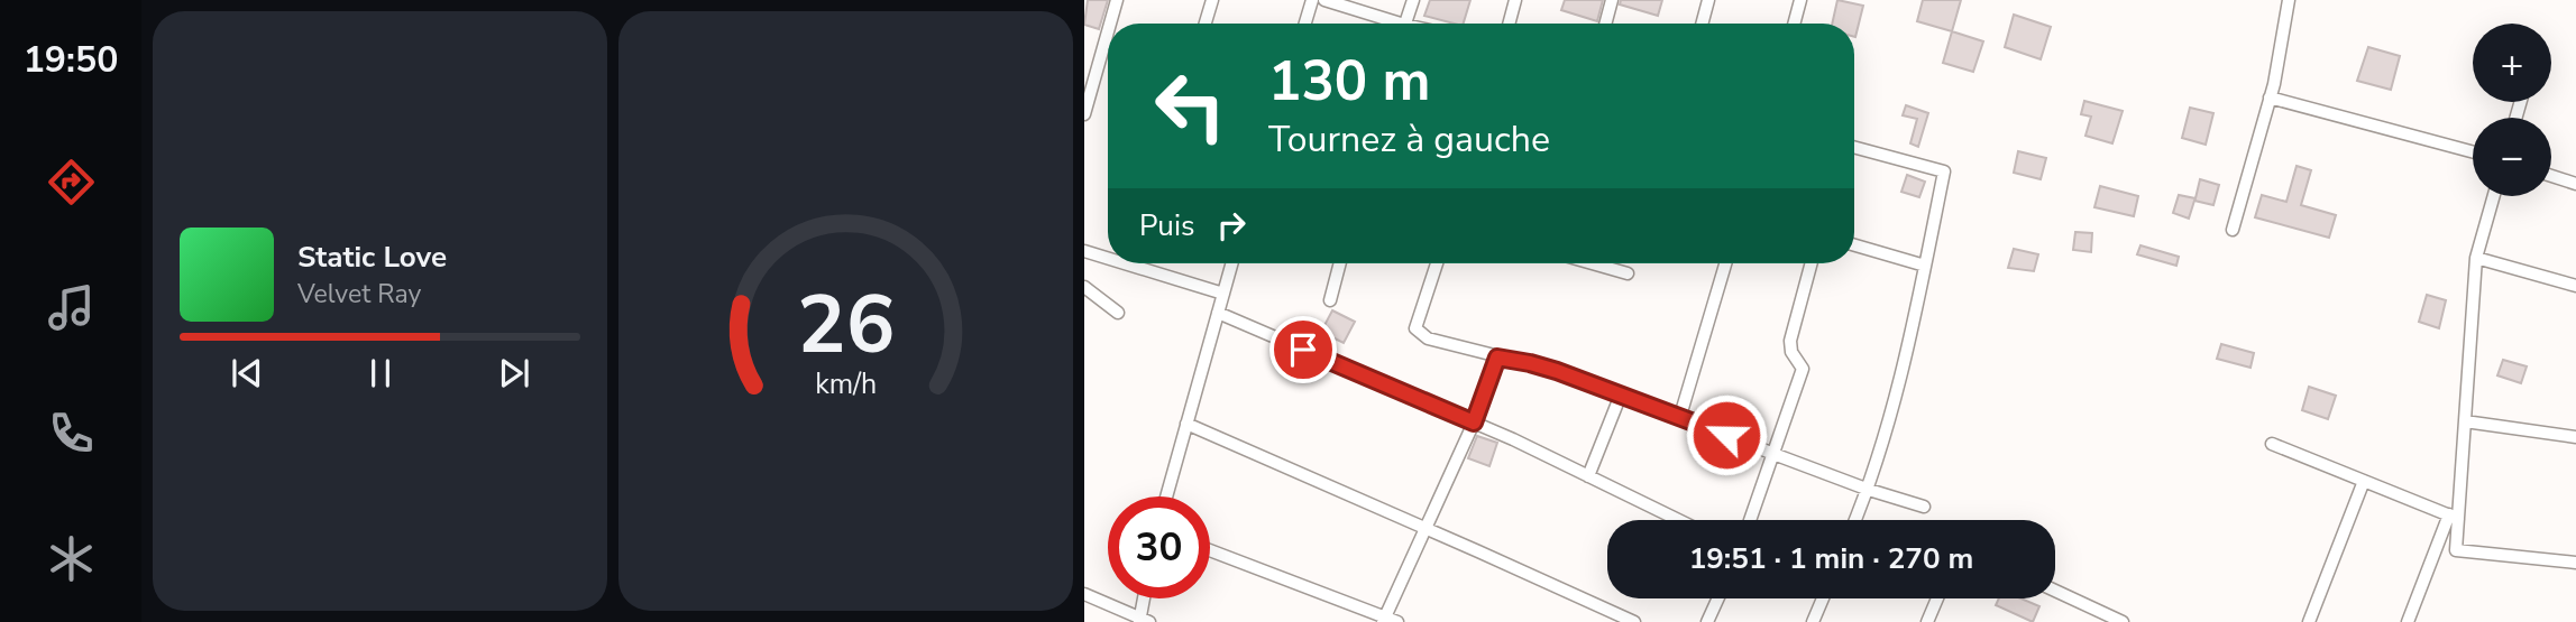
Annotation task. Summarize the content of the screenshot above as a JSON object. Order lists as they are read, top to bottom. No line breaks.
{"page":{"tabs":"19:50","map_buttons":["+","−"],"turn":["130 m","Tournez à gauche"],"then":"Puis","song":["Static Love","Velvet Ray"],"limit":"30","trip":"19:51 · 1 min · 270 m","gauge":["26","km/h"]}}
